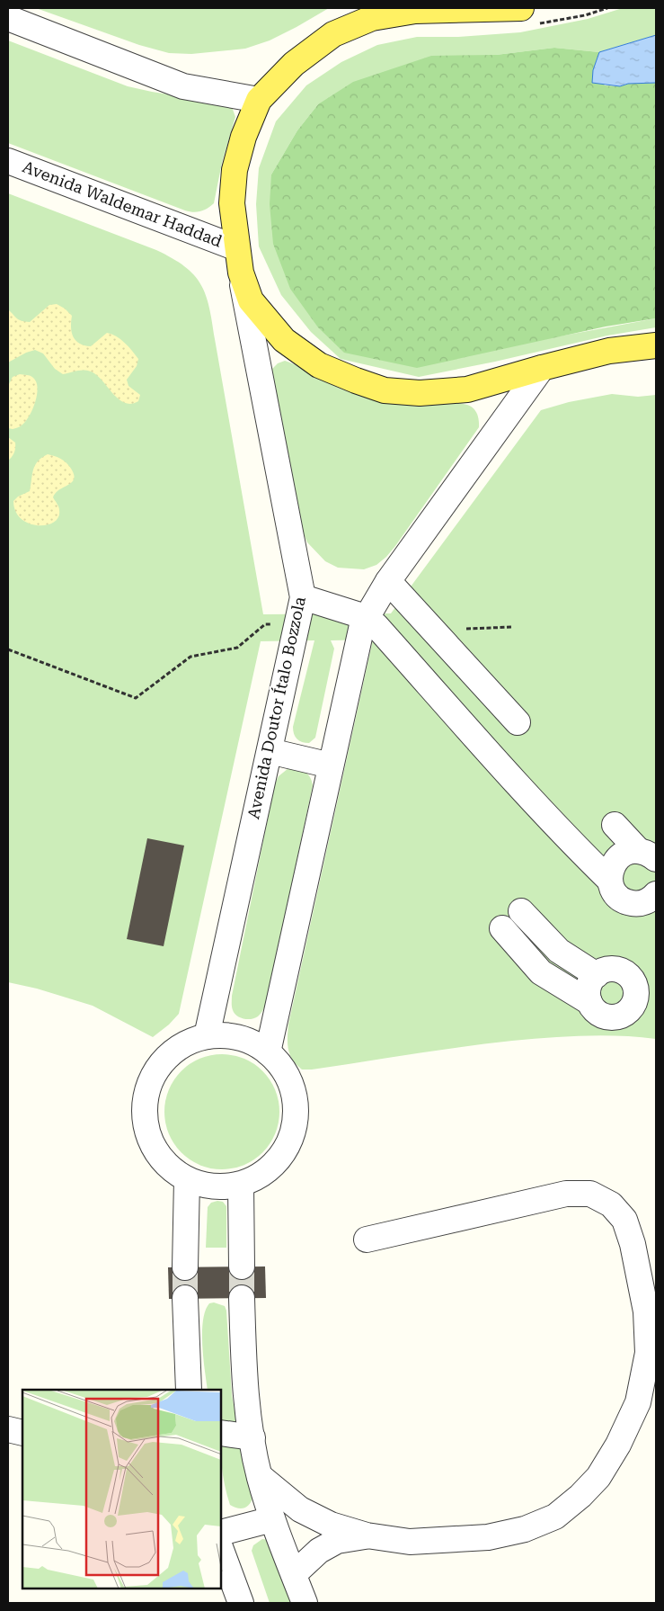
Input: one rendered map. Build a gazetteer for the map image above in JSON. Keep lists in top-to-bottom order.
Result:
{
  "streets": {
    "main road": ["Avenida Waldemar Haddad"],
    "street": ["Avenida Doutor Ítalo Bozzola"]
  },
  "crossings": [
    ["Avenida Waldemar Haddad", "Avenida Doutor Ítalo Bozzola"]
  ]
}
